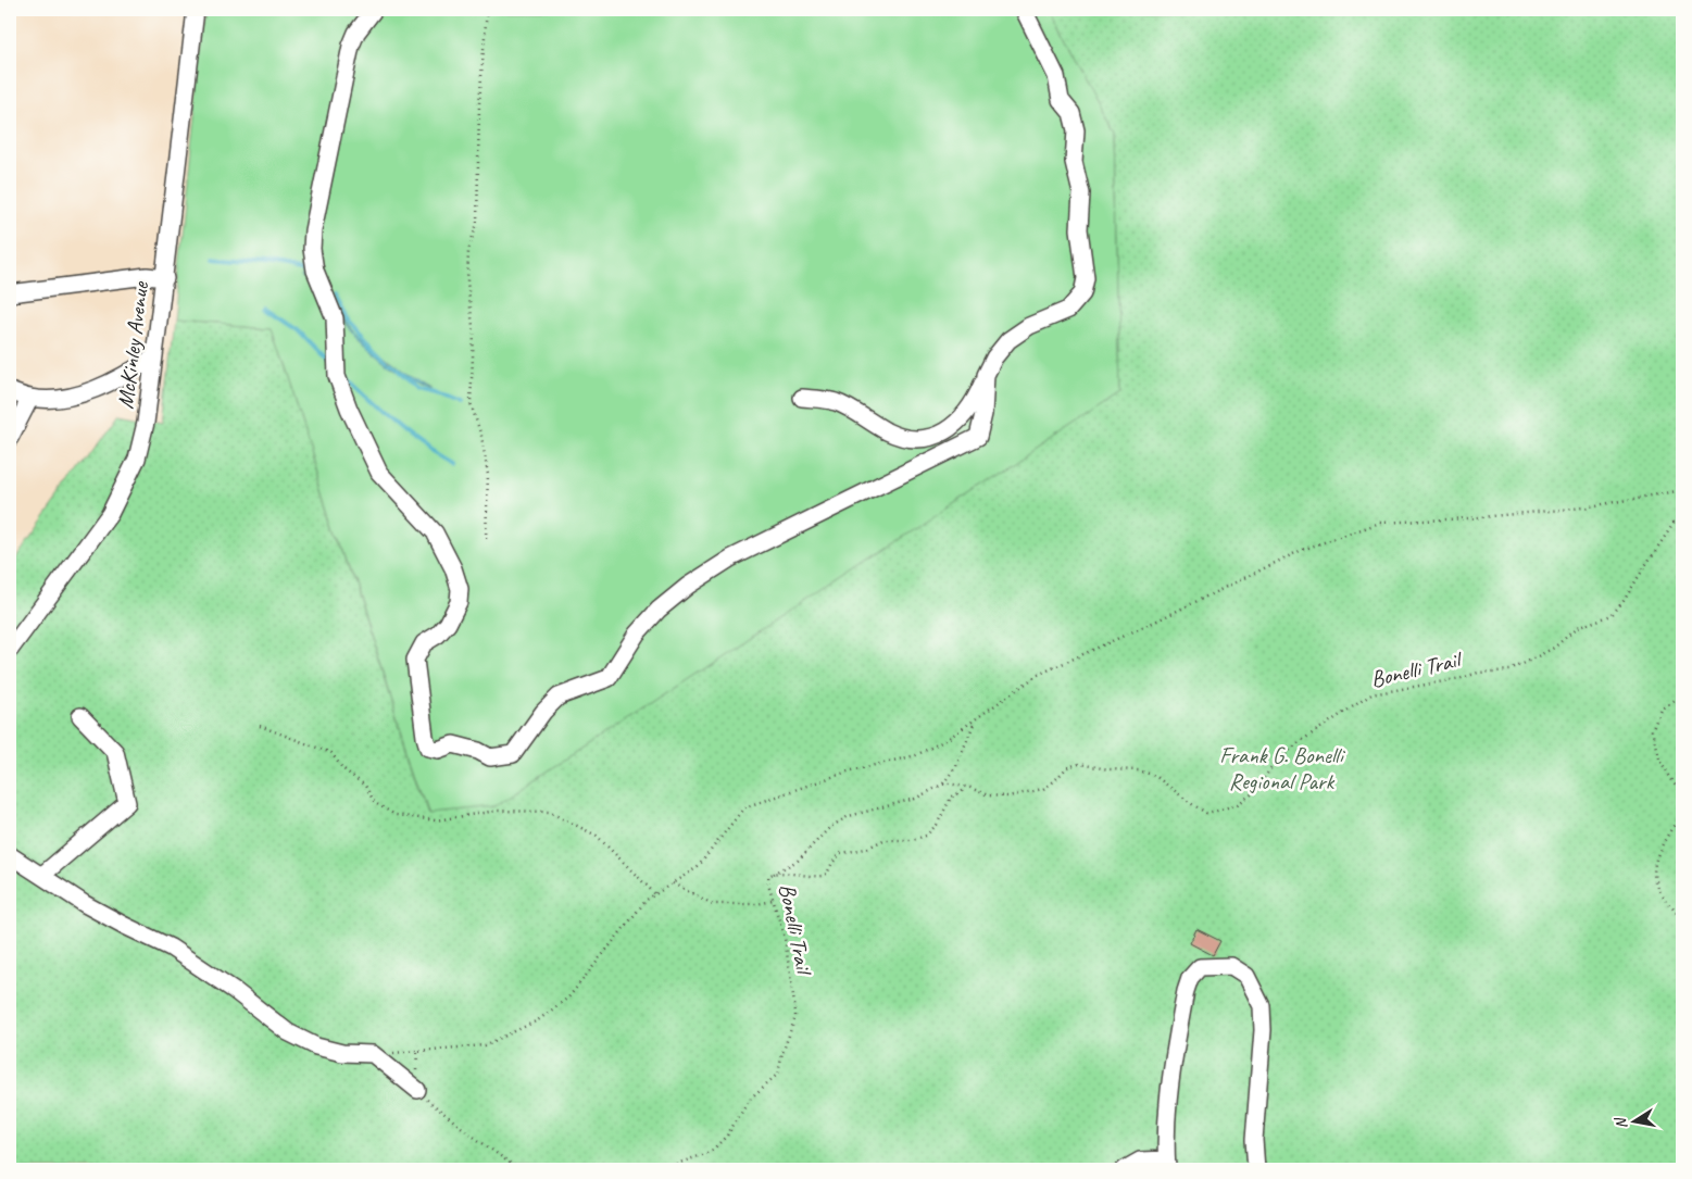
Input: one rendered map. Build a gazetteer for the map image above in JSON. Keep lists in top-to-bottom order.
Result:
{
  "streets": {
    "street": ["McKinley Avenue"],
    "path": ["Bonelli Trail"]
  },
  "parks": ["Frank G. Bonelli Regional Park"],
  "north": "left"
}
